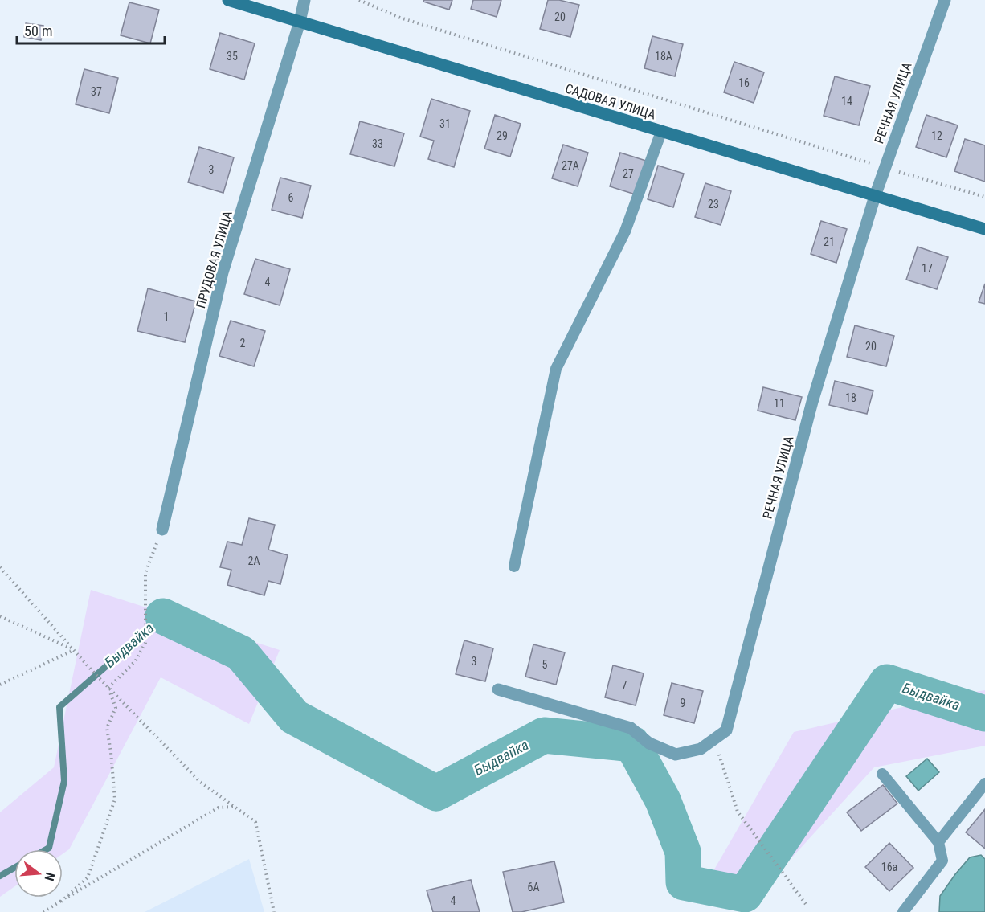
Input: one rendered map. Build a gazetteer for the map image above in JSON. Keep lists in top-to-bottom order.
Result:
{
  "streets": {
    "street": ["САДОВАЯ УЛИЦА", "РЕЧНАЯ УЛИЦА", "ПРУДОВАЯ УЛИЦА"]
  },
  "crossings": [
    ["САДОВАЯ УЛИЦА", "РЕЧНАЯ УЛИЦА"],
    ["САДОВАЯ УЛИЦА", "ПРУДОВАЯ УЛИЦА"]
  ],
  "water": ["Быдвайка"],
  "house_numbers": [
    "20",
    "35",
    "18А",
    "16",
    "37",
    "14",
    "31",
    "29",
    "12",
    "33",
    "27А",
    "3",
    "27",
    "6",
    "23",
    "21",
    "17",
    "4",
    "1",
    "2",
    "20",
    "18",
    "11",
    "2А",
    "3",
    "5",
    "7",
    "9",
    "16а",
    "6А",
    "4"
  ],
  "scale_bar": "50 m",
  "north": "right"
}
